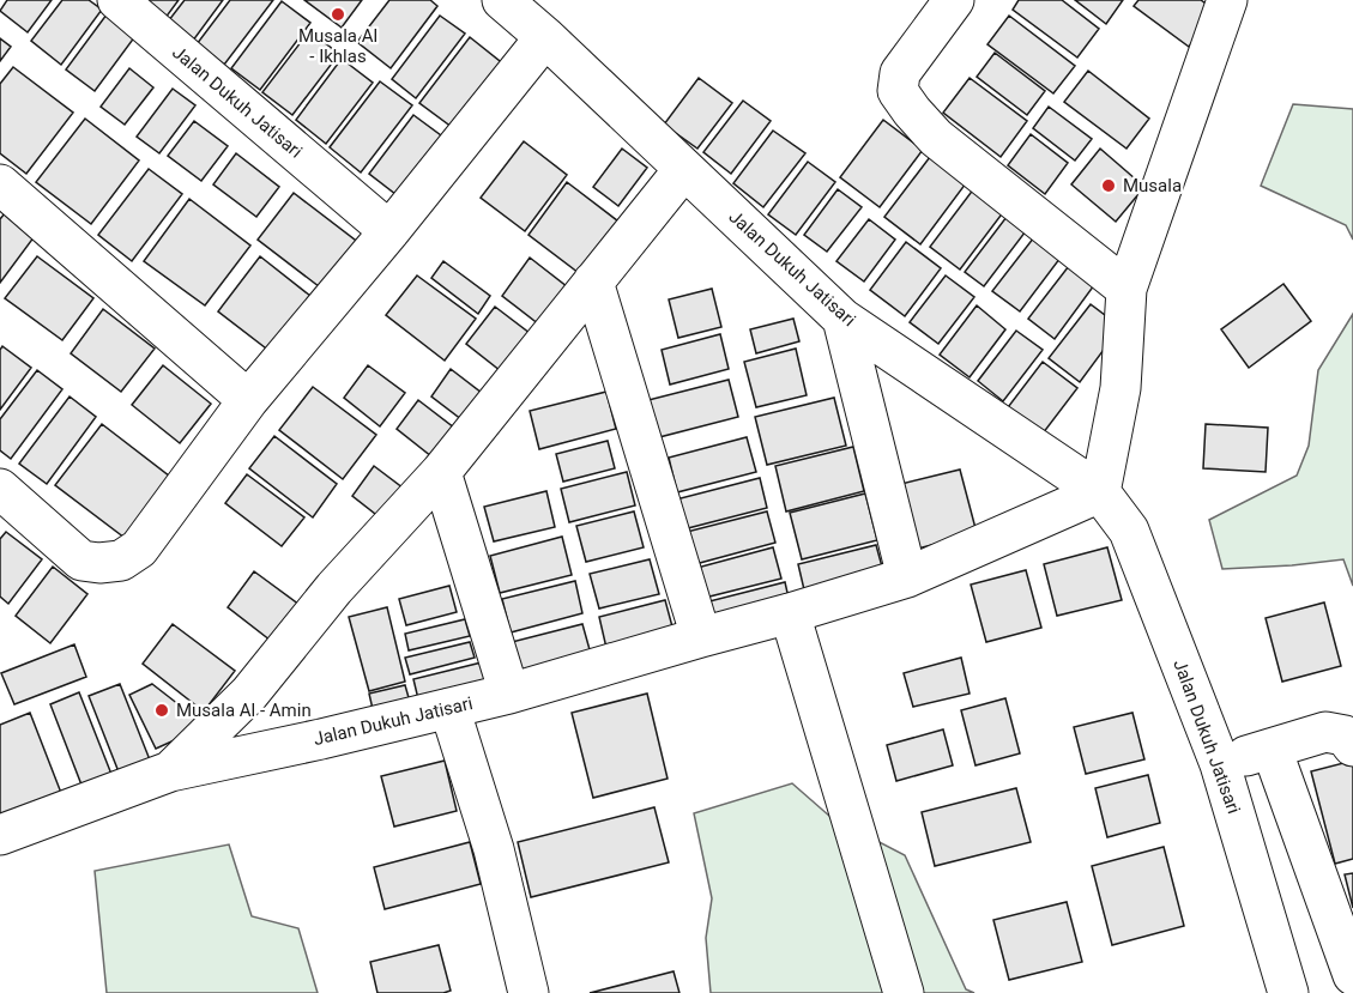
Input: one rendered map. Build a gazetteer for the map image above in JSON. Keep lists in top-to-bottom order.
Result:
{
  "streets": {
    "street": ["Jalan Dukuh Jatisari"]
  },
  "places": ["Musala Al - Ikhlas", "Musala", "Musala Al - Amin"]
}
